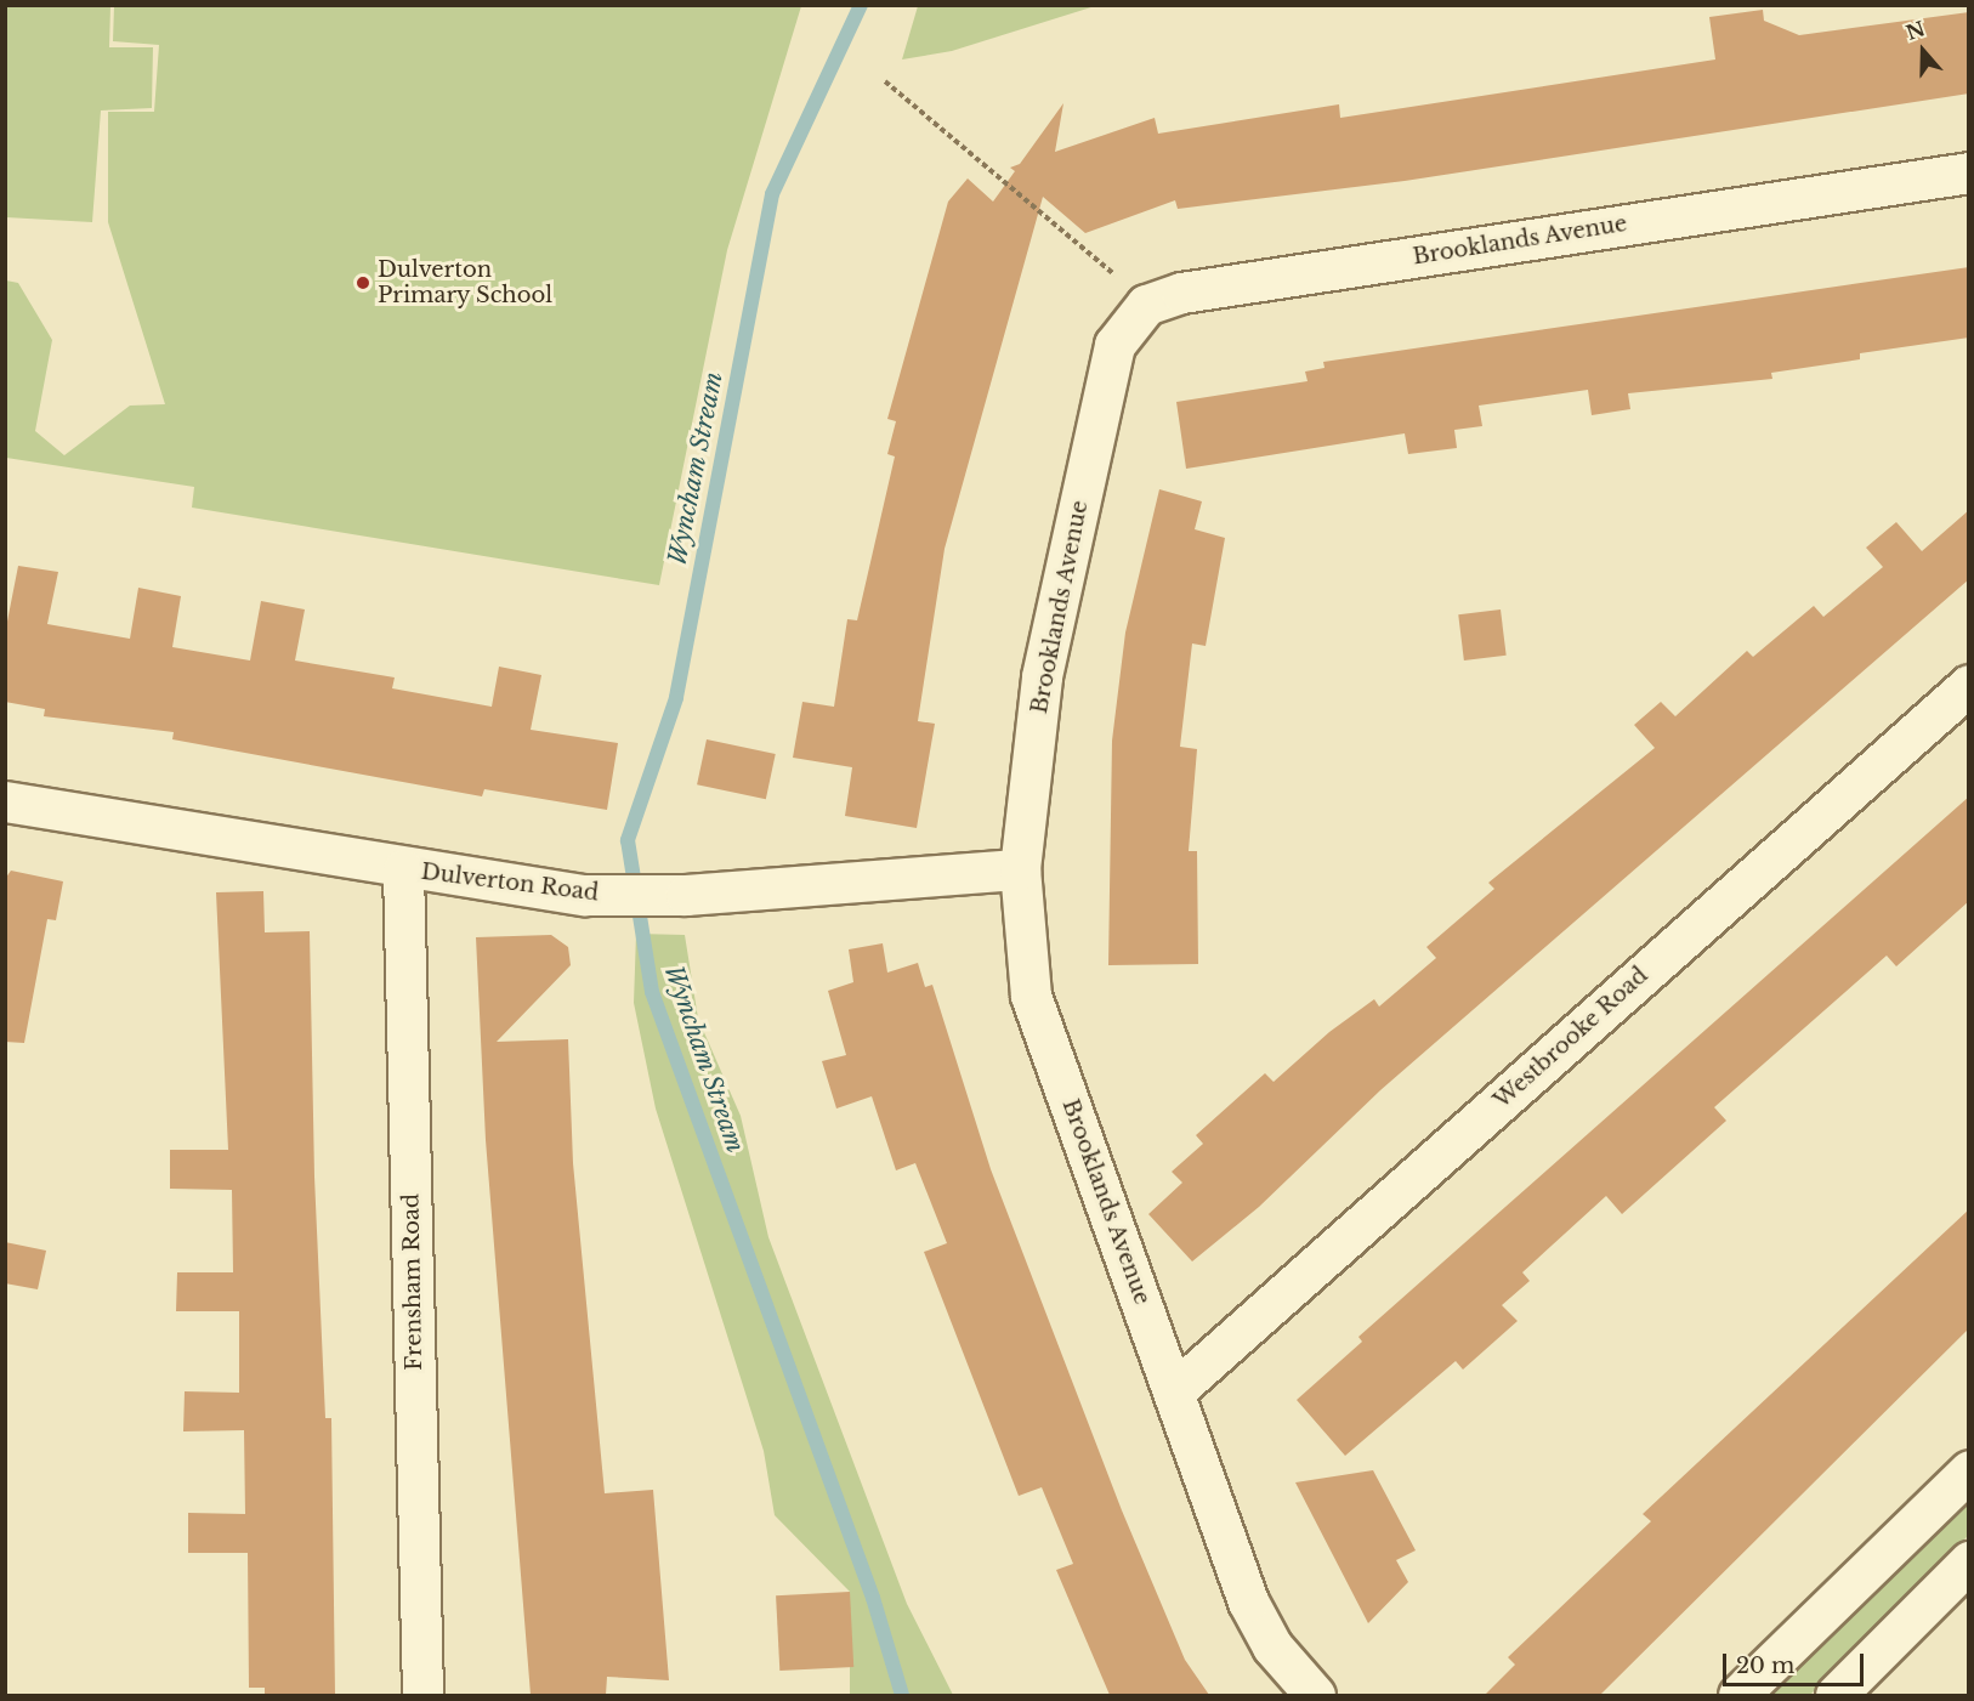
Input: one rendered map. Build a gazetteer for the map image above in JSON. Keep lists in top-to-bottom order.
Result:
{
  "streets": {
    "street": [
      "Brooklands Avenue",
      "Dulverton Road",
      "Westbrooke Road",
      "Frensham Road"
    ]
  },
  "crossings": [
    ["Brooklands Avenue", "Dulverton Road"],
    ["Brooklands Avenue", "Westbrooke Road"],
    ["Dulverton Road", "Frensham Road"]
  ],
  "water": ["Wyncham Stream"],
  "places": ["Dulverton Primary School"],
  "scale_bar": "20 m",
  "north": "top"
}
